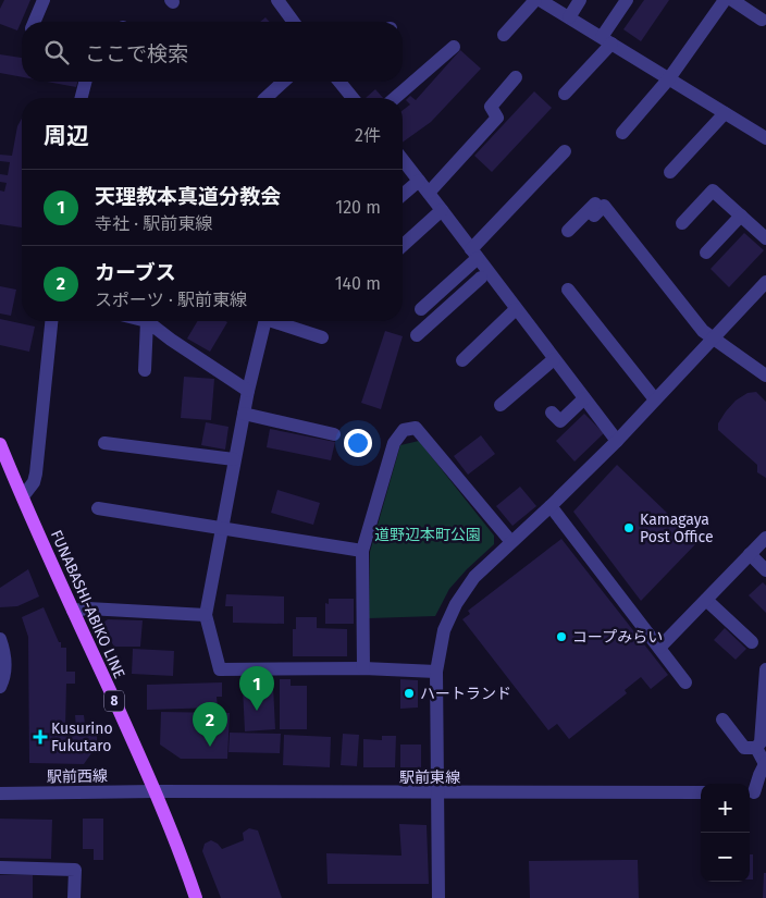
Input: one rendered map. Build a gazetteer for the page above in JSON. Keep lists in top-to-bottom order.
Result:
{
  "streets": {
    "main road": ["FUNABASHI-ABIKO LINE", "8"],
    "street": ["駅前西線", "駅前東線"]
  },
  "crossings": [
    ["FUNABASHI-ABIKO LINE", "駅前西線"],
    ["FUNABASHI-ABIKO LINE", "駅前東線"],
    ["駅前西線", "駅前東線"]
  ],
  "parks": ["道野辺本町公園"],
  "places": {
    "other": ["Kamagaya Post Office", "コープみらい", "ハートランド"],
    "health": ["Kusurino Fukutaro"]
  },
  "page": {
    "search": "ここで検索",
    "heading": ["周辺", "2件"],
    "list": [
      {
        "mark": "1",
        "name": "天理教本真道分教会",
        "note": "寺社 · 駅前東線",
        "value": "120 m"
      },
      {
        "mark": "2",
        "name": "カーブス",
        "note": "スポーツ · 駅前東線",
        "value": "140 m"
      }
    ],
    "pins": ["1", "2"],
    "map_buttons": ["+", "−"]
  }
}
